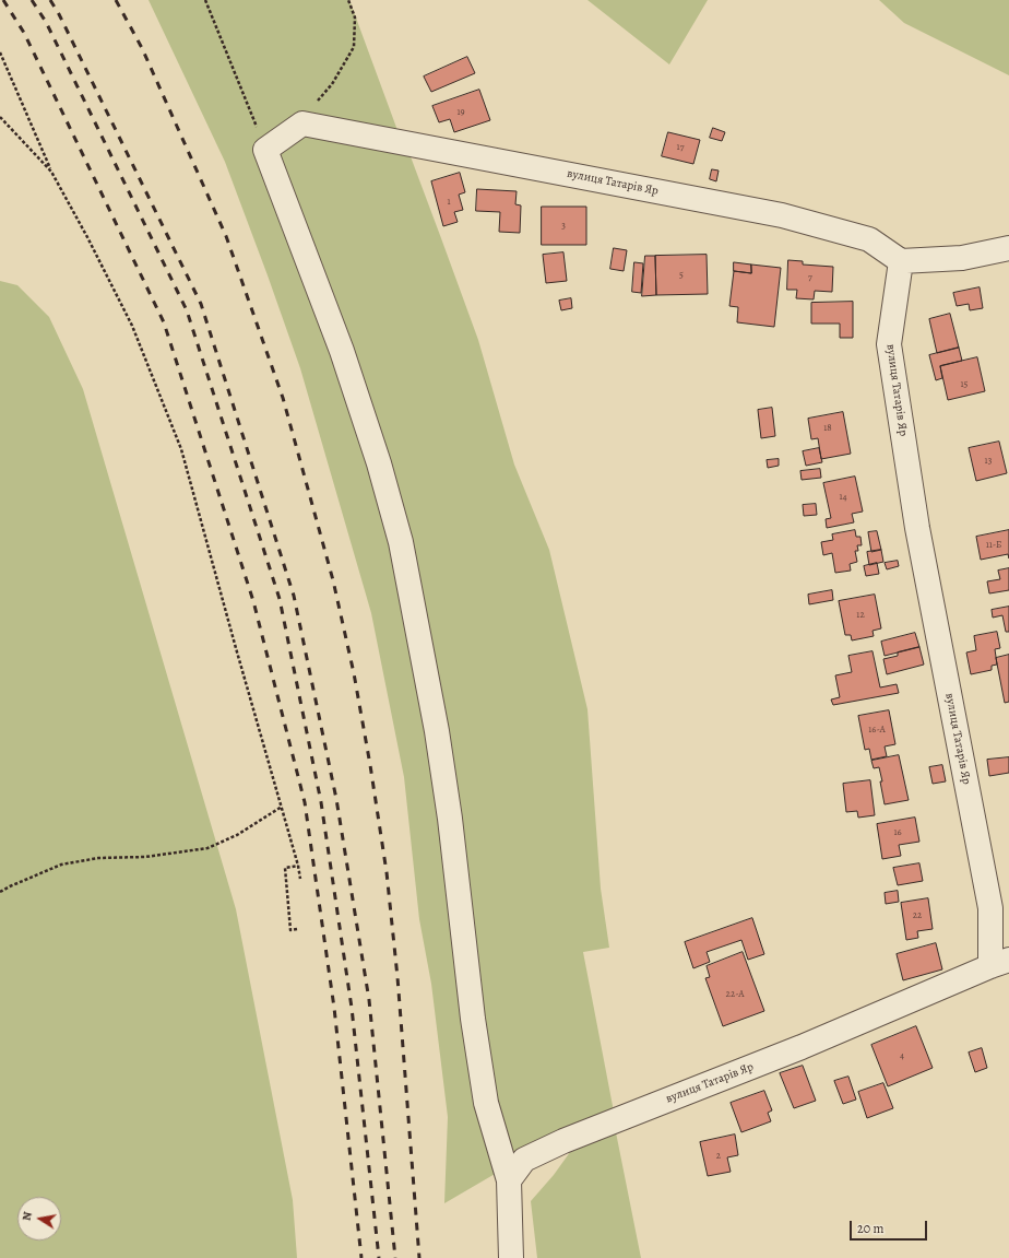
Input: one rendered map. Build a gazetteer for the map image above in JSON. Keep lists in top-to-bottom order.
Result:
{
  "streets": {
    "street": ["вулиця Татарів Яр"]
  },
  "house_numbers": [
    "19",
    "17",
    "1",
    "3",
    "5",
    "7",
    "15",
    "18",
    "13",
    "14",
    "11-Б",
    "12",
    "16-А",
    "16",
    "22",
    "22-А",
    "4",
    "2"
  ],
  "scale_bar": "20 m",
  "north": "left"
}
